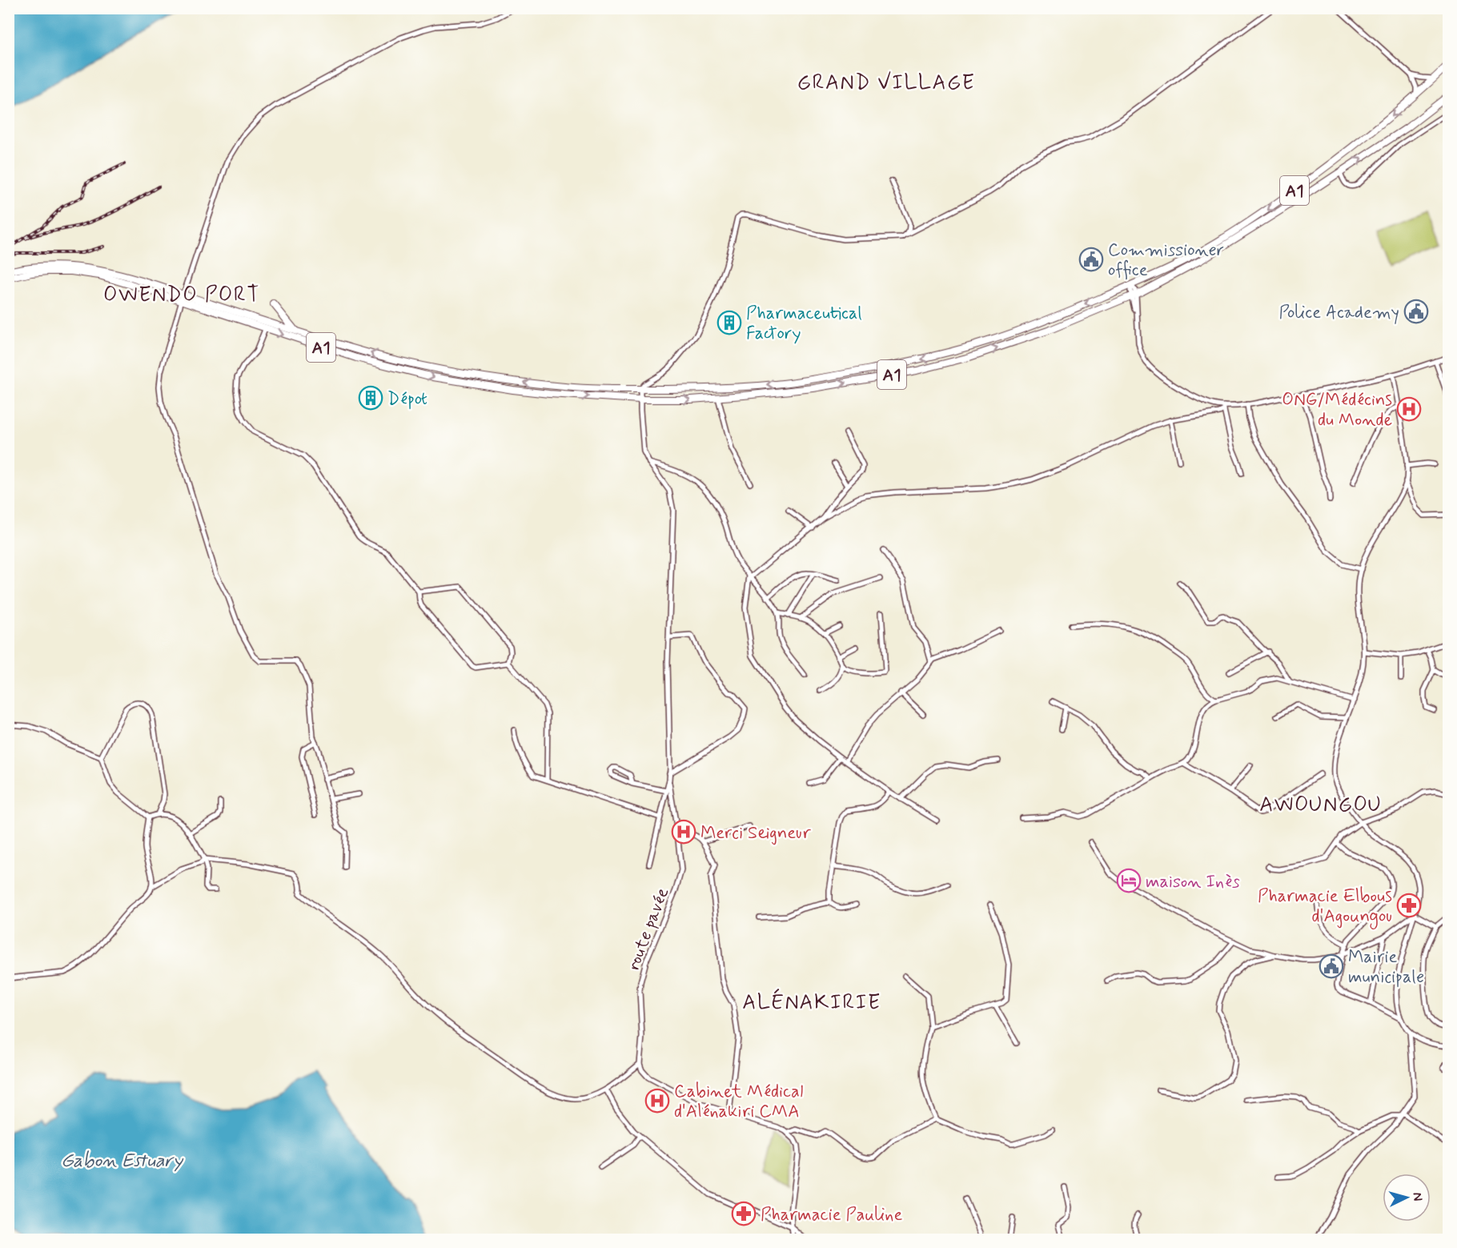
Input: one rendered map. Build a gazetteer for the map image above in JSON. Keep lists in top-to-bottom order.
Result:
{
  "streets": {
    "highway": ["A1"],
    "street": ["route pavée"]
  },
  "districts": [
    "GRAND VILLAGE",
    "OWENDO PORT",
    "AWOUNGOU",
    "ALÉNAKIRIE"
  ],
  "water": ["Gabon Estuary"],
  "places": {
    "public building": ["Commissioner office", "Police Academy", "Mairie municipale"],
    "building": ["Pharmaceutical Factory", "Dépot"],
    "hospital": ["ONG/Médécins du Monde", "Merci Seigneur", "Cabinet Médical d'Alénakiri CMA"],
    "hotel": ["maison Inès"],
    "pharmacy": ["Pharmacie Elbous d'Agoungou", "Pharmacie Pauline"]
  },
  "north": "right"
}
